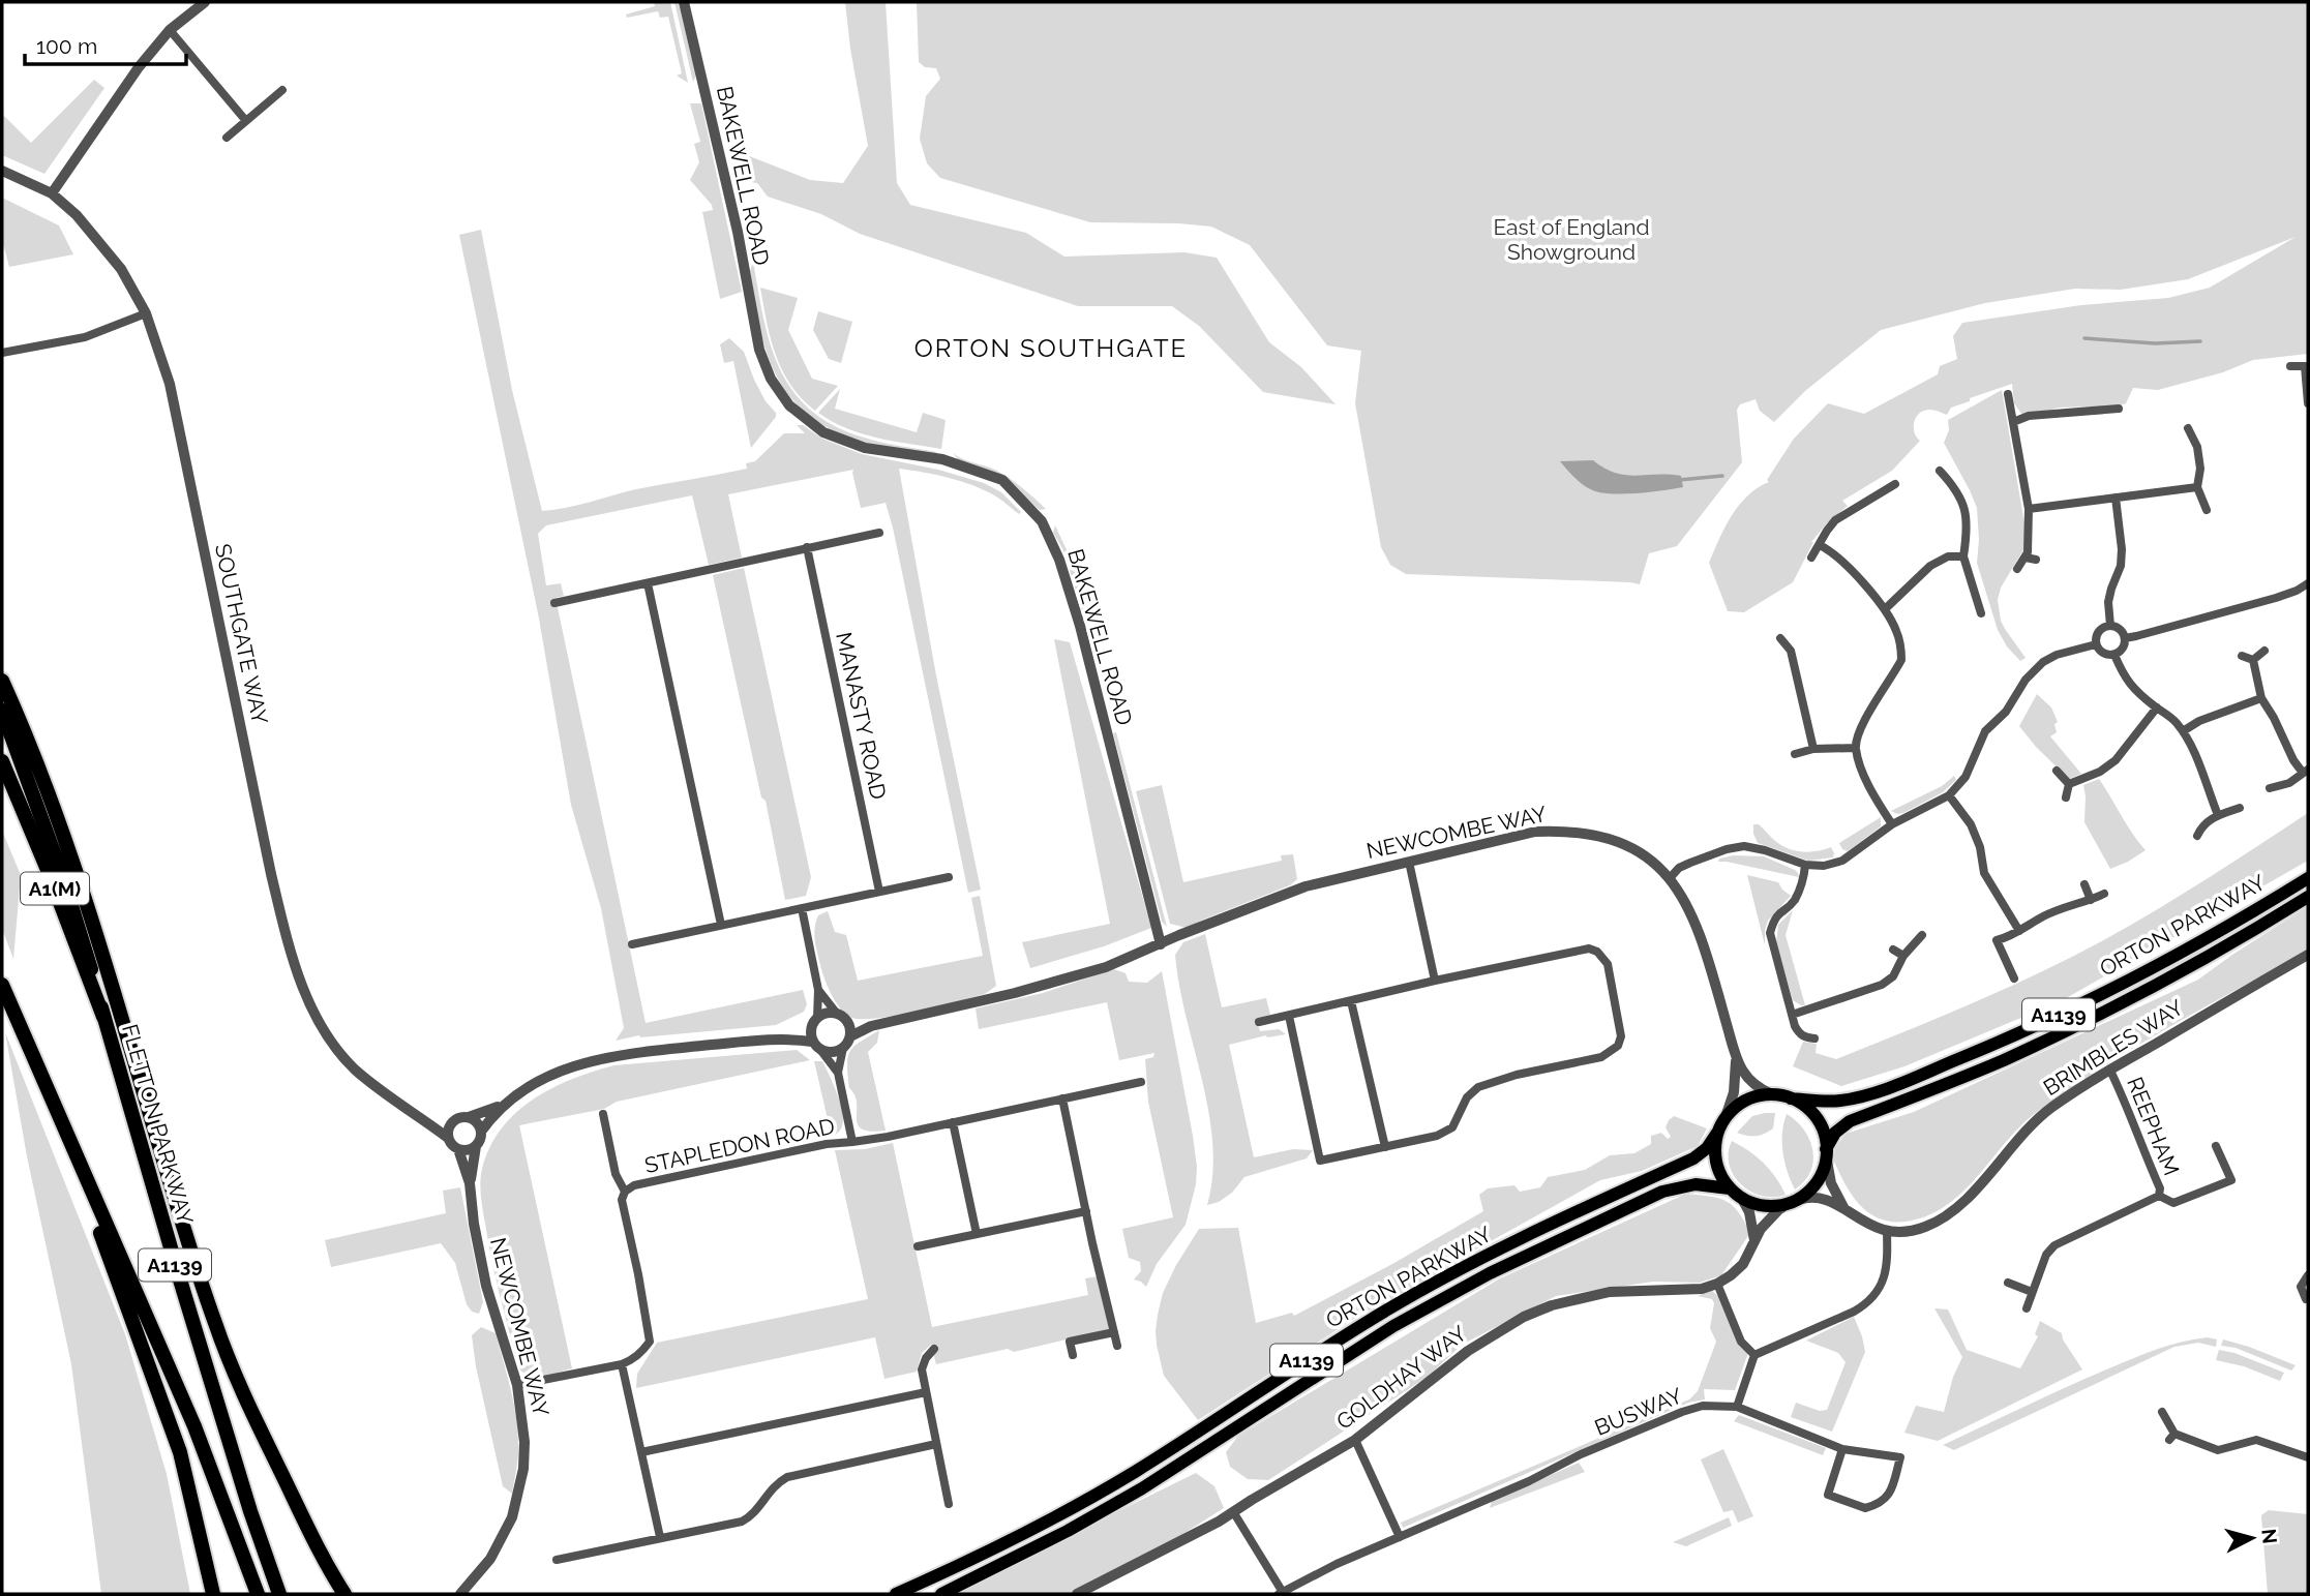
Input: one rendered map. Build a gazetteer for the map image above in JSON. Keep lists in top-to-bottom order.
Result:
{
  "streets": {
    "highway": ["A1(M)", "A1139", "FLETTON PARKWAY"],
    "main road": ["ORTON PARKWAY"],
    "street": [
      "BAKEWELL ROAD",
      "SOUTHGATE WAY",
      "MANASTY ROAD",
      "NEWCOMBE WAY",
      "BRIMBLES WAY",
      "REEPHAM",
      "STAPLEDON ROAD",
      "GOLDHAY WAY",
      "BUSWAY"
    ]
  },
  "crossings": [
    ["BAKEWELL ROAD", "NEWCOMBE WAY"],
    ["SOUTHGATE WAY", "NEWCOMBE WAY"],
    ["NEWCOMBE WAY", "ORTON PARKWAY"],
    ["NEWCOMBE WAY", "STAPLEDON ROAD"],
    ["A1(M)", "FLETTON PARKWAY"],
    ["BRIMBLES WAY", "REEPHAM"]
  ],
  "districts": ["ORTON SOUTHGATE"],
  "parks": ["East of England Showground"],
  "scale_bar": "100 m",
  "north": "right"
}
